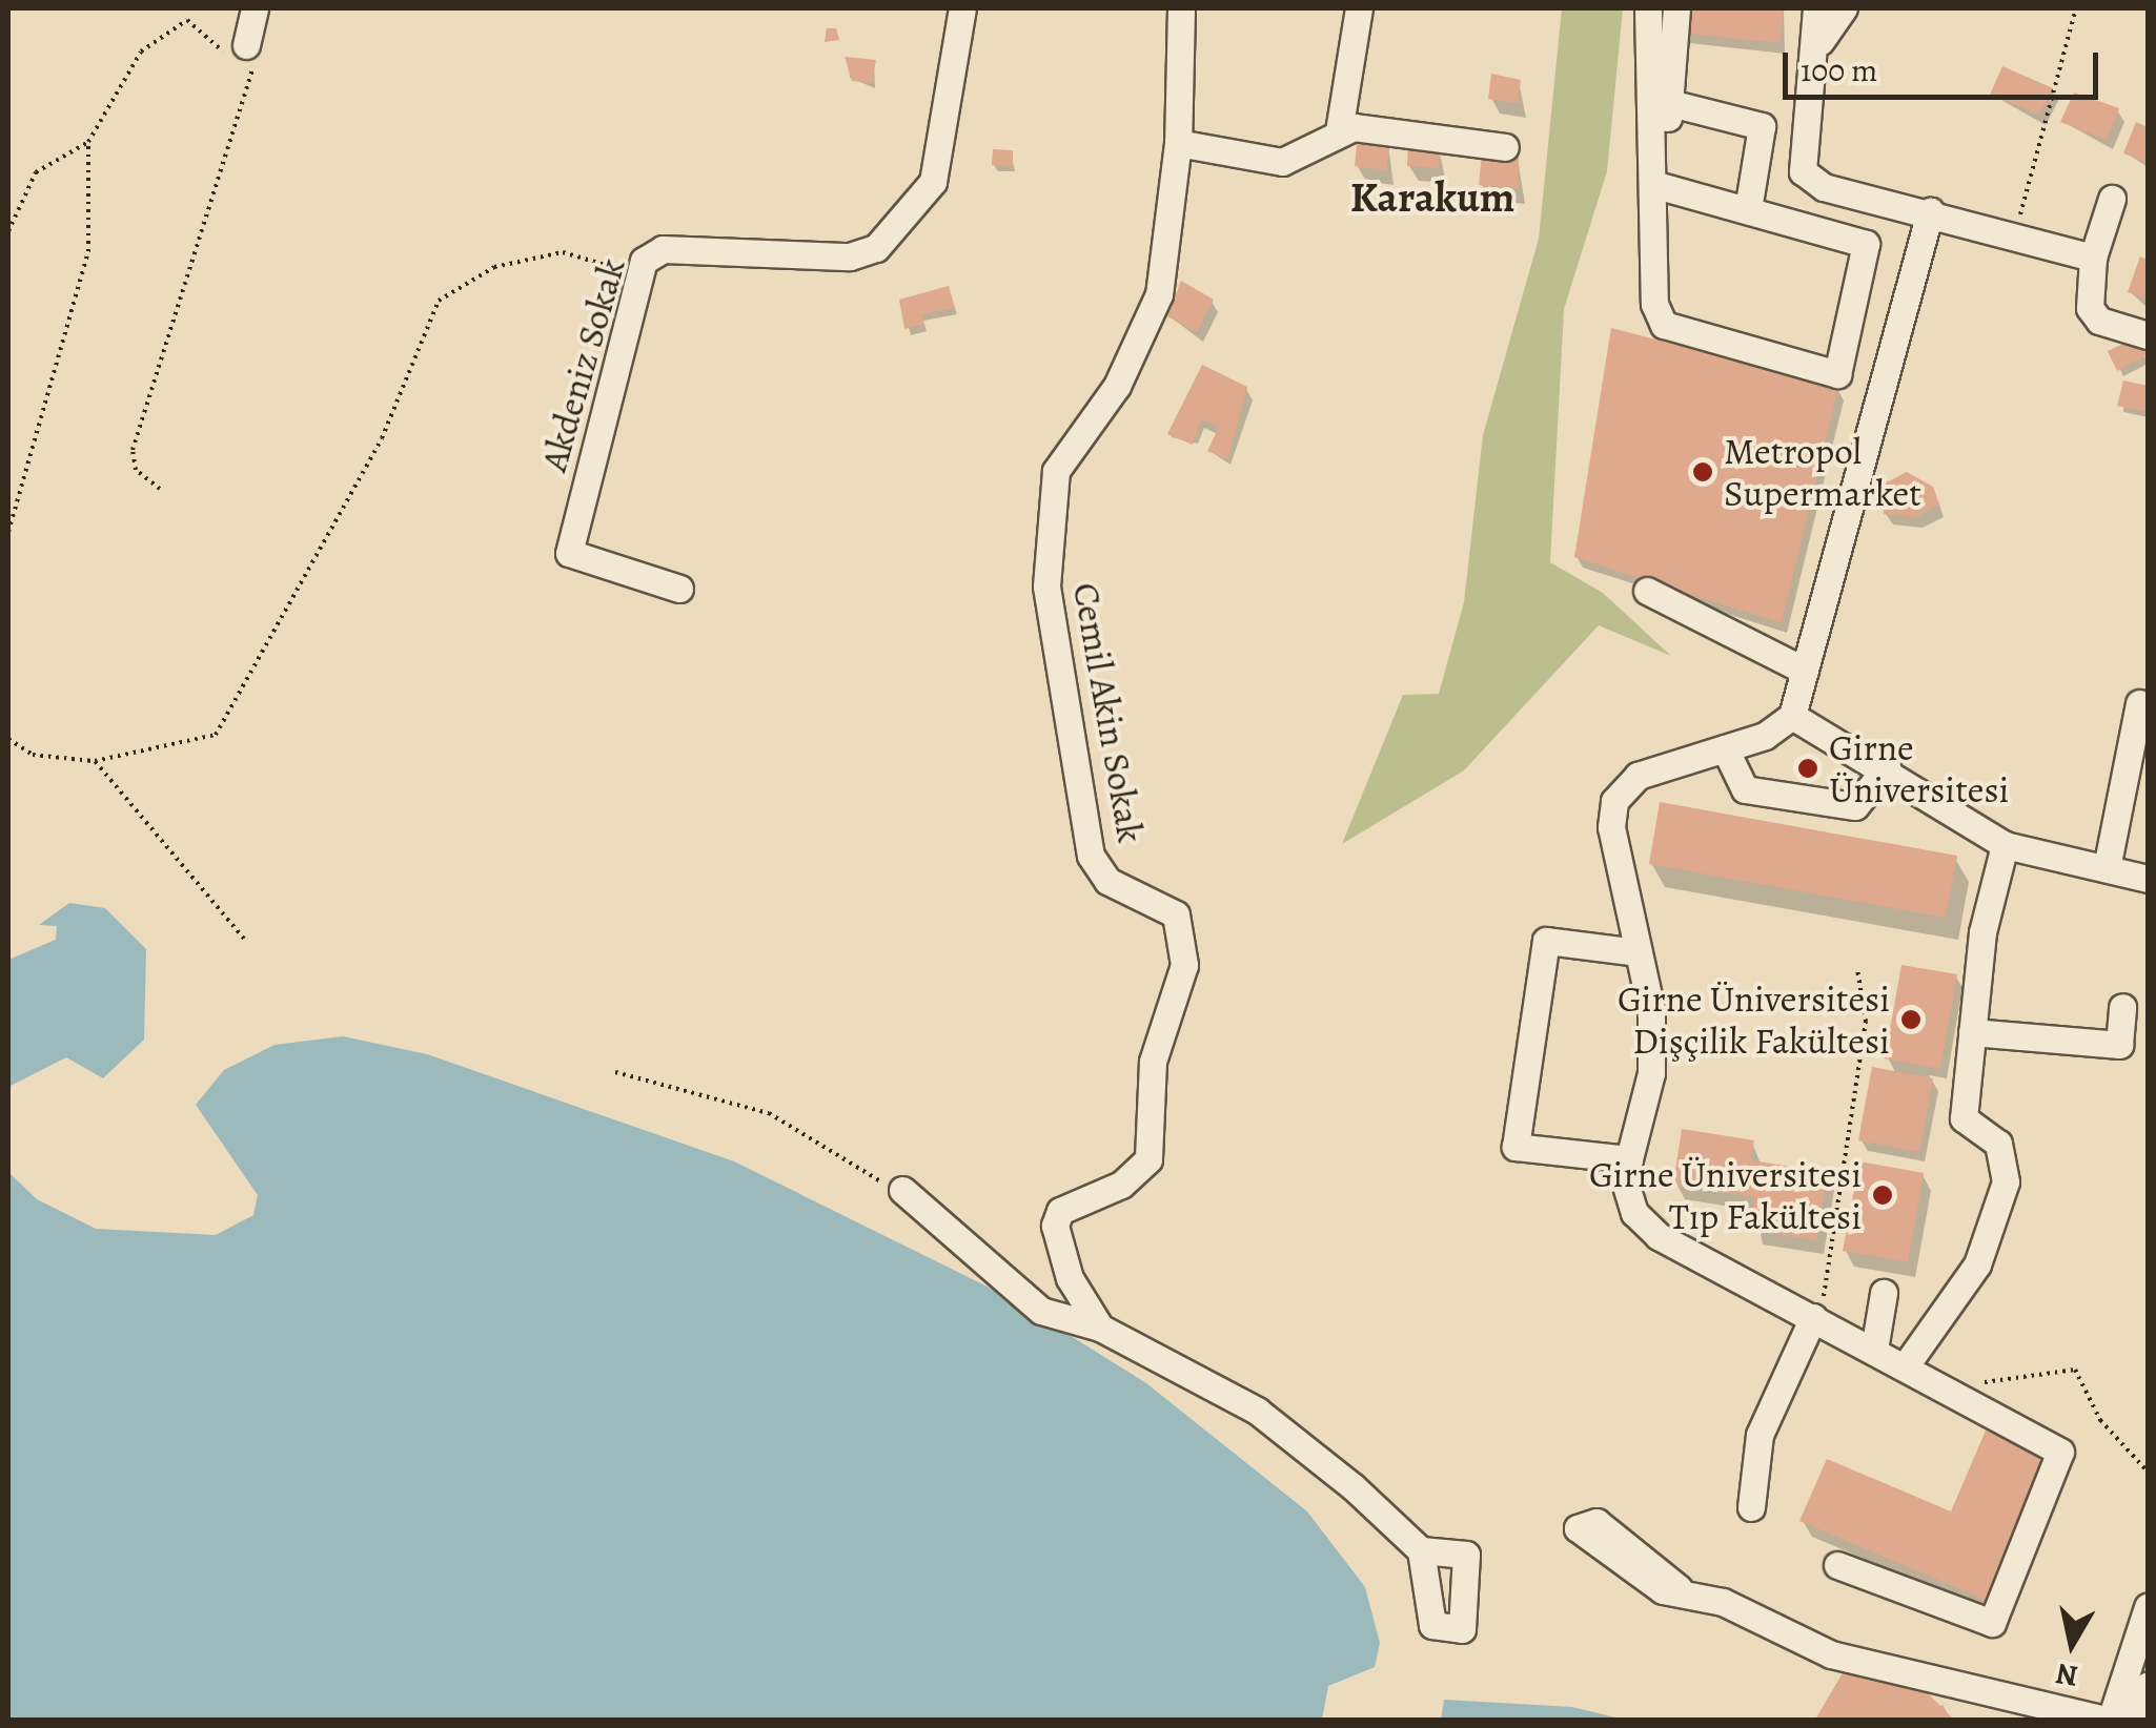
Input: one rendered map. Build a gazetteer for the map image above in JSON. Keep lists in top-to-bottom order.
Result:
{
  "streets": {
    "street": ["Akdeniz Sokak", "Cemil Akin Sokak"]
  },
  "districts": ["Karakum"],
  "places": [
    "Metropol Supermarket",
    "Girne Üniversitesi",
    "Girne Üniversitesi Dişçilik Fakültesi",
    "Girne Üniversitesi Tıp Fakültesi"
  ],
  "scale_bar": "100 m",
  "north": "bottom"
}
